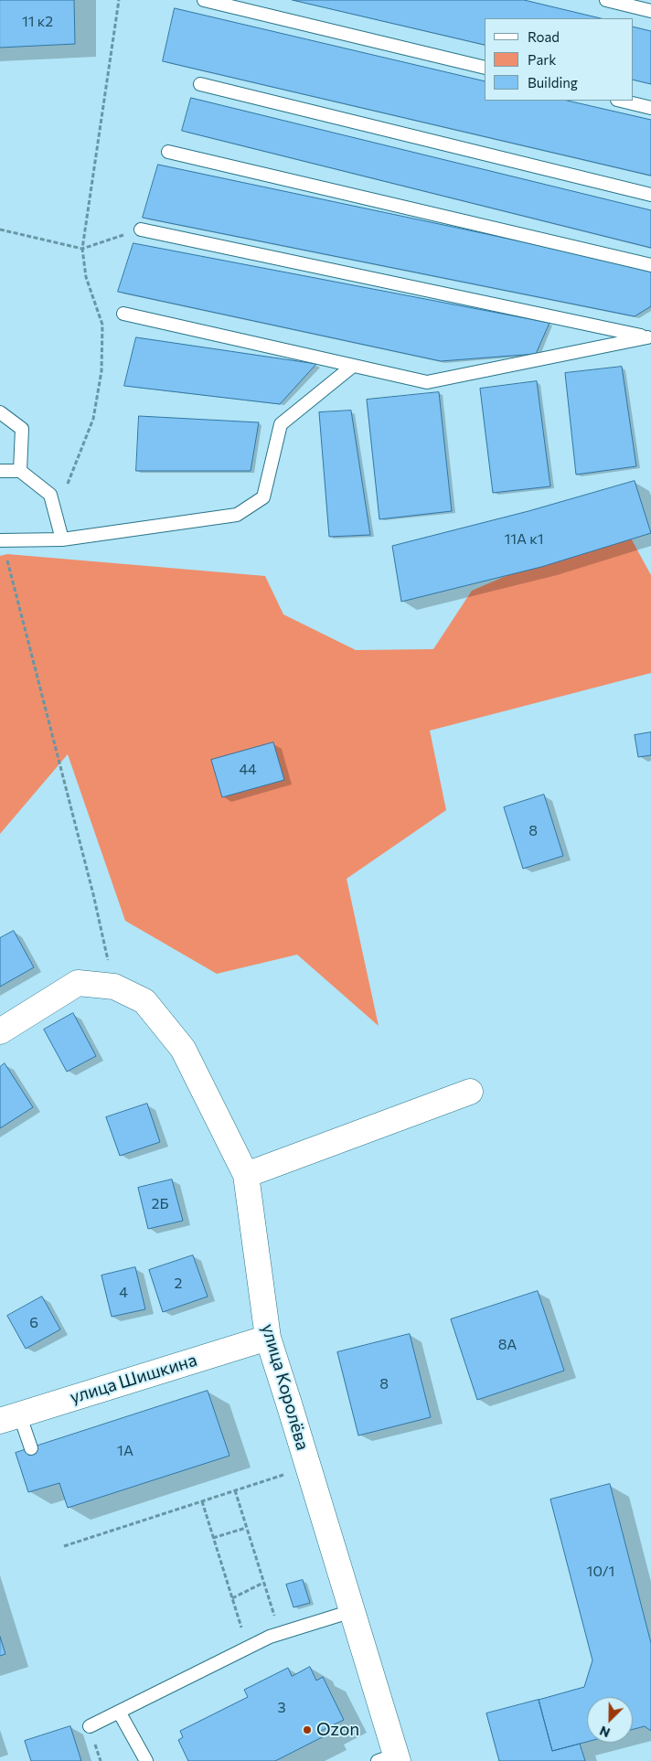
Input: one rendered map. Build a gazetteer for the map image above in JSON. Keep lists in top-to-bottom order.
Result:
{
  "streets": {
    "street": ["улица Шишкина", "улица Королёва"]
  },
  "crossings": [
    ["улица Шишкина", "улица Королёва"]
  ],
  "places": ["Ozon"],
  "house_numbers": [
    "11 к2",
    "11А к1",
    "44",
    "8",
    "2Б",
    "2",
    "4",
    "6",
    "8А",
    "8",
    "1А",
    "10/1",
    "3"
  ],
  "legend": ["Road", "Park", "Building"],
  "north": "bottom left"
}
